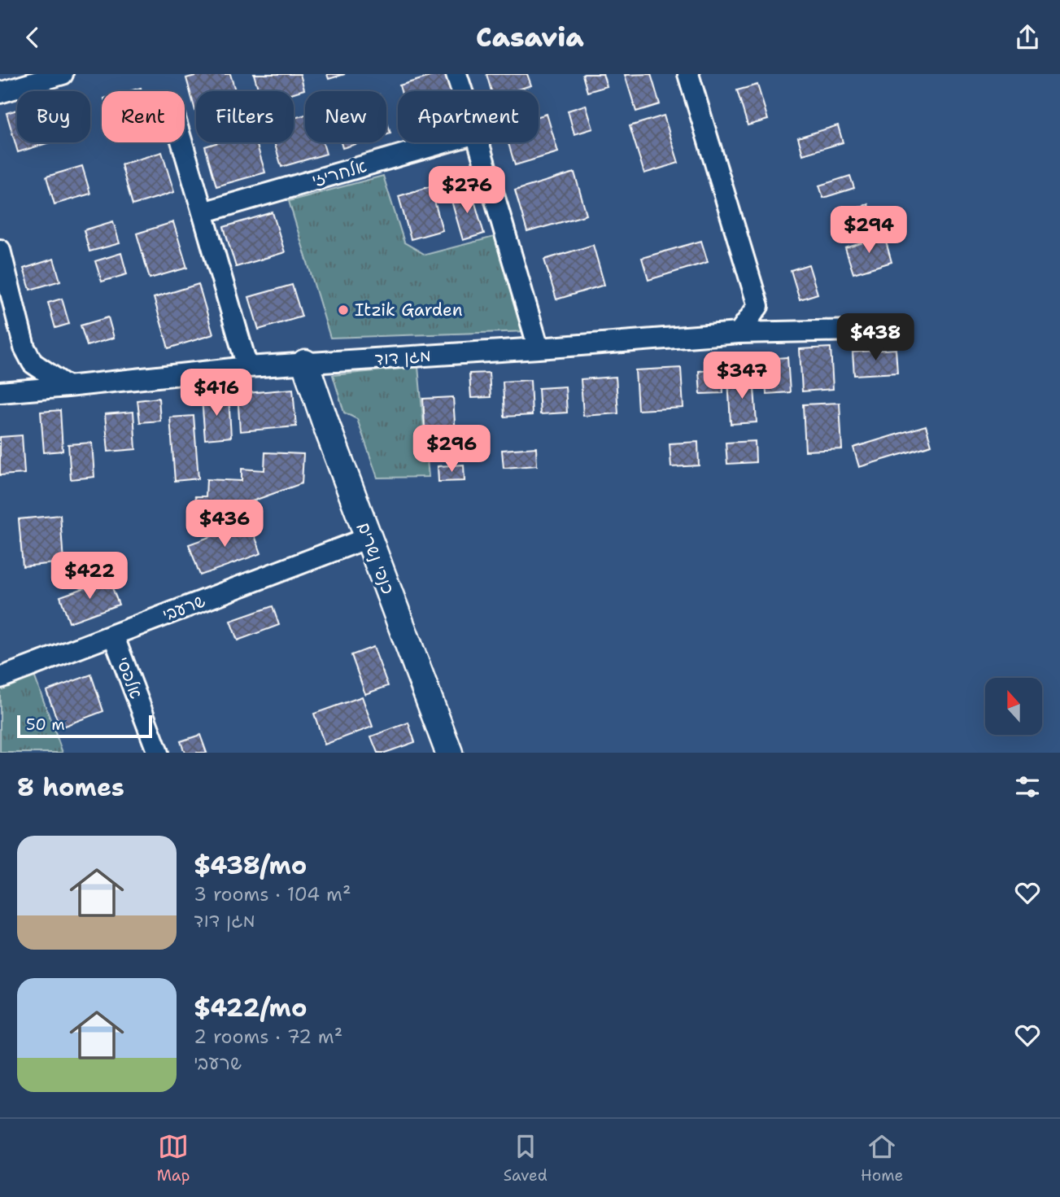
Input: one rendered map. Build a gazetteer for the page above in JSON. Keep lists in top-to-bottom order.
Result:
{
  "streets": {
    "street": [
      "אלחריזי",
      "מגן דוד",
      "כנפי נשרים",
      "שרעבי",
      "אלפסי"
    ]
  },
  "crossings": [
    ["מגן דוד", "כנפי נשרים"],
    ["כנפי נשרים", "שרעבי"],
    ["שרעבי", "אלפסי"]
  ],
  "places": ["Itzik Garden"],
  "scale_bar": "50 m",
  "north": "top",
  "page": {
    "header": "Casavia",
    "chip": [
      "Buy",
      "Rent",
      "Filters",
      "New",
      "Apartment"
    ],
    "price": [
      "$276",
      "$294",
      "$438",
      "$347",
      "$416",
      "$296",
      "$436",
      "$422"
    ],
    "scale": "50 m",
    "heading": "8 homes",
    "list": [
      {
        "name": "$438/mo",
        "note": "3 rooms · 104 m² · מגן דוד"
      },
      {
        "name": "$422/mo",
        "note": "2 rooms · 72 m² · שרעבי"
      }
    ],
    "tabs": ["Map", "Saved", "Home"]
  }
}
